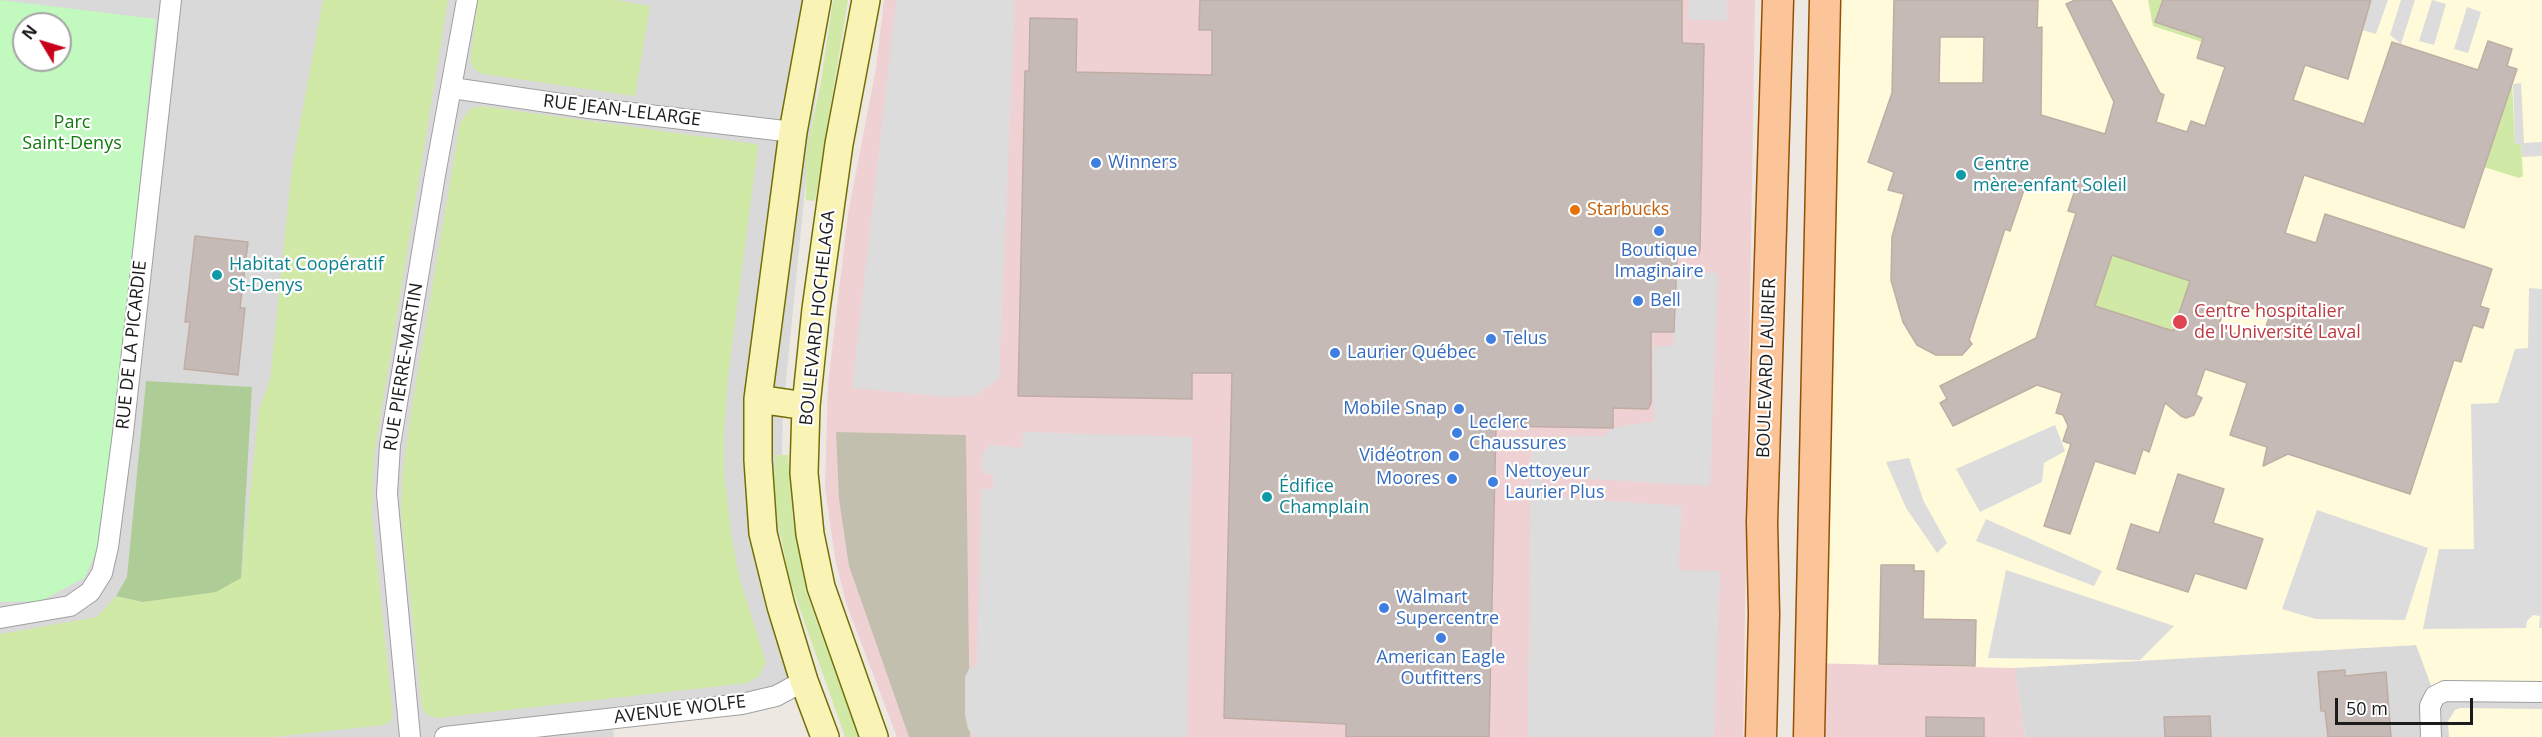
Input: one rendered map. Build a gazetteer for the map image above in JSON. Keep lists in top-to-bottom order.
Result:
{
  "streets": {
    "main road": ["BOULEVARD HOCHELAGA", "BOULEVARD LAURIER"],
    "street": [
      "RUE JEAN-LELARGE",
      "RUE DE LA PICARDIE",
      "RUE PIERRE-MARTIN",
      "AVENUE WOLFE"
    ]
  },
  "crossings": [
    ["RUE JEAN-LELARGE", "RUE PIERRE-MARTIN"]
  ],
  "parks": ["Parc Saint-Denys"],
  "places": [
    "Winners",
    "Centre mère-enfant Soleil",
    "Starbucks",
    "Boutique Imaginaire",
    "Habitat Coopératif St-Denys",
    "Bell",
    "Centre hospitalier de l'Université Laval",
    "Telus",
    "Laurier Québec",
    "Mobile Snap",
    "Leclerc Chaussures",
    "Vidéotron",
    "Moores",
    "Nettoyeur Laurier Plus",
    "Édifice Champlain",
    "Walmart Supercentre",
    "American Eagle Outfitters"
  ],
  "scale_bar": "50 m",
  "north": "top left"
}
